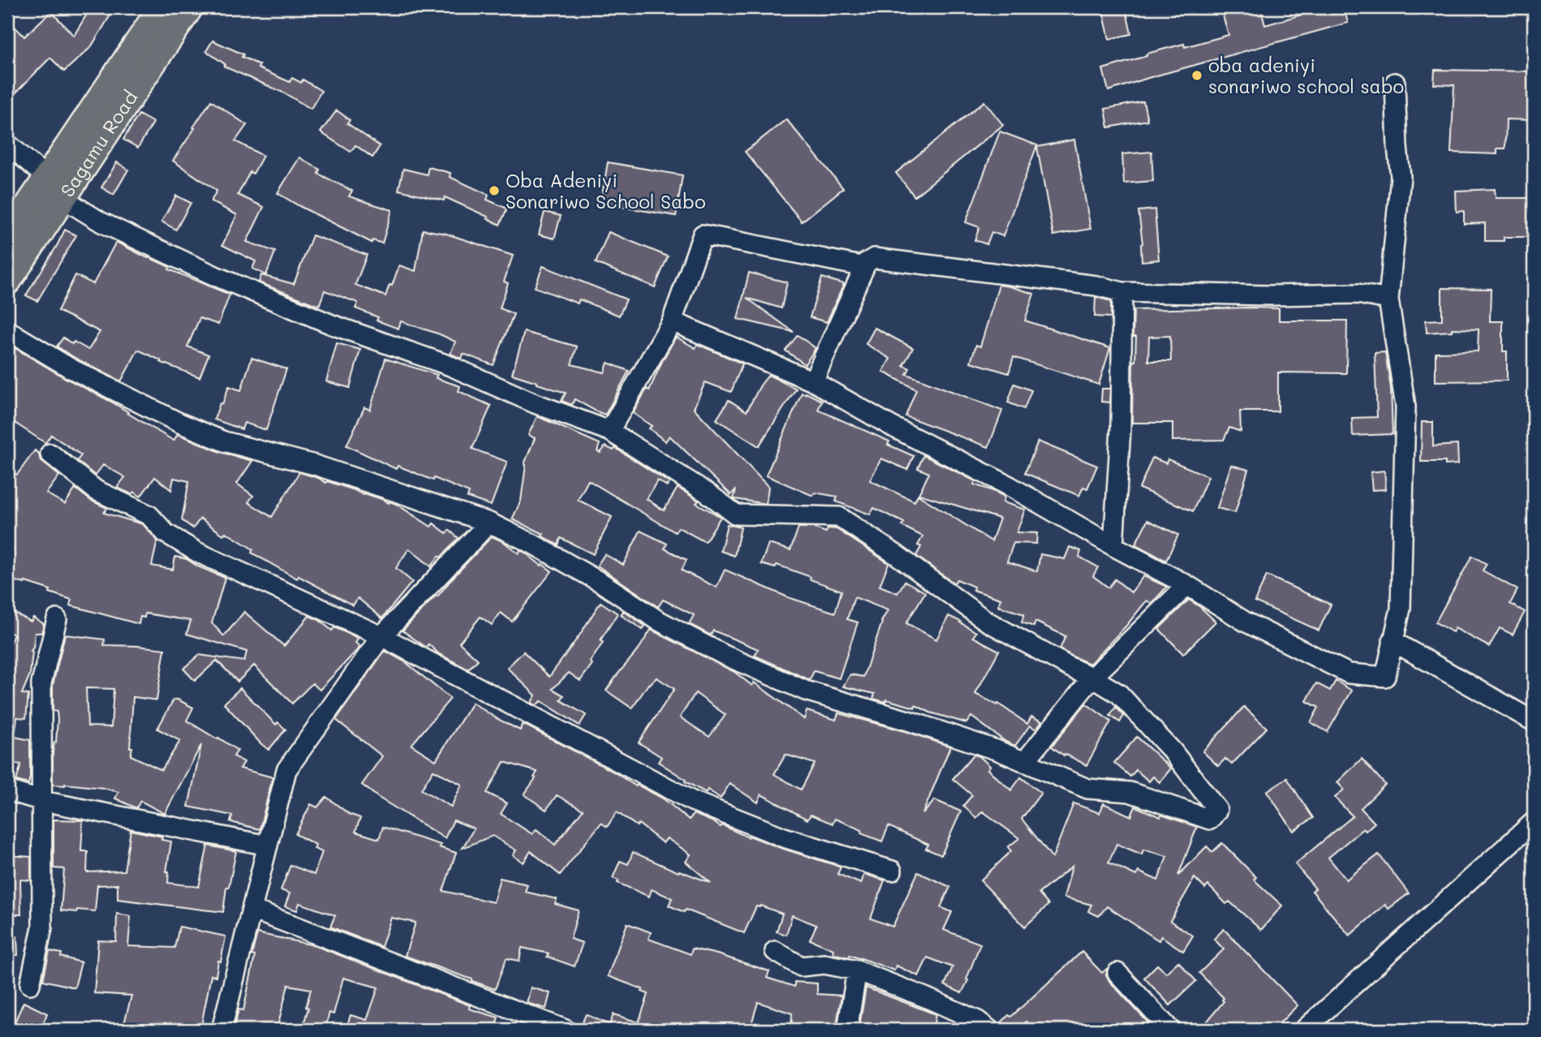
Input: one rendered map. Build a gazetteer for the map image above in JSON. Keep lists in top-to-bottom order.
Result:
{
  "streets": {
    "highway": ["Sagamu Road"]
  },
  "places": ["oba adeniyi sonariwo school sabo", "Oba Adeniyi Sonariwo School Sabo"]
}
